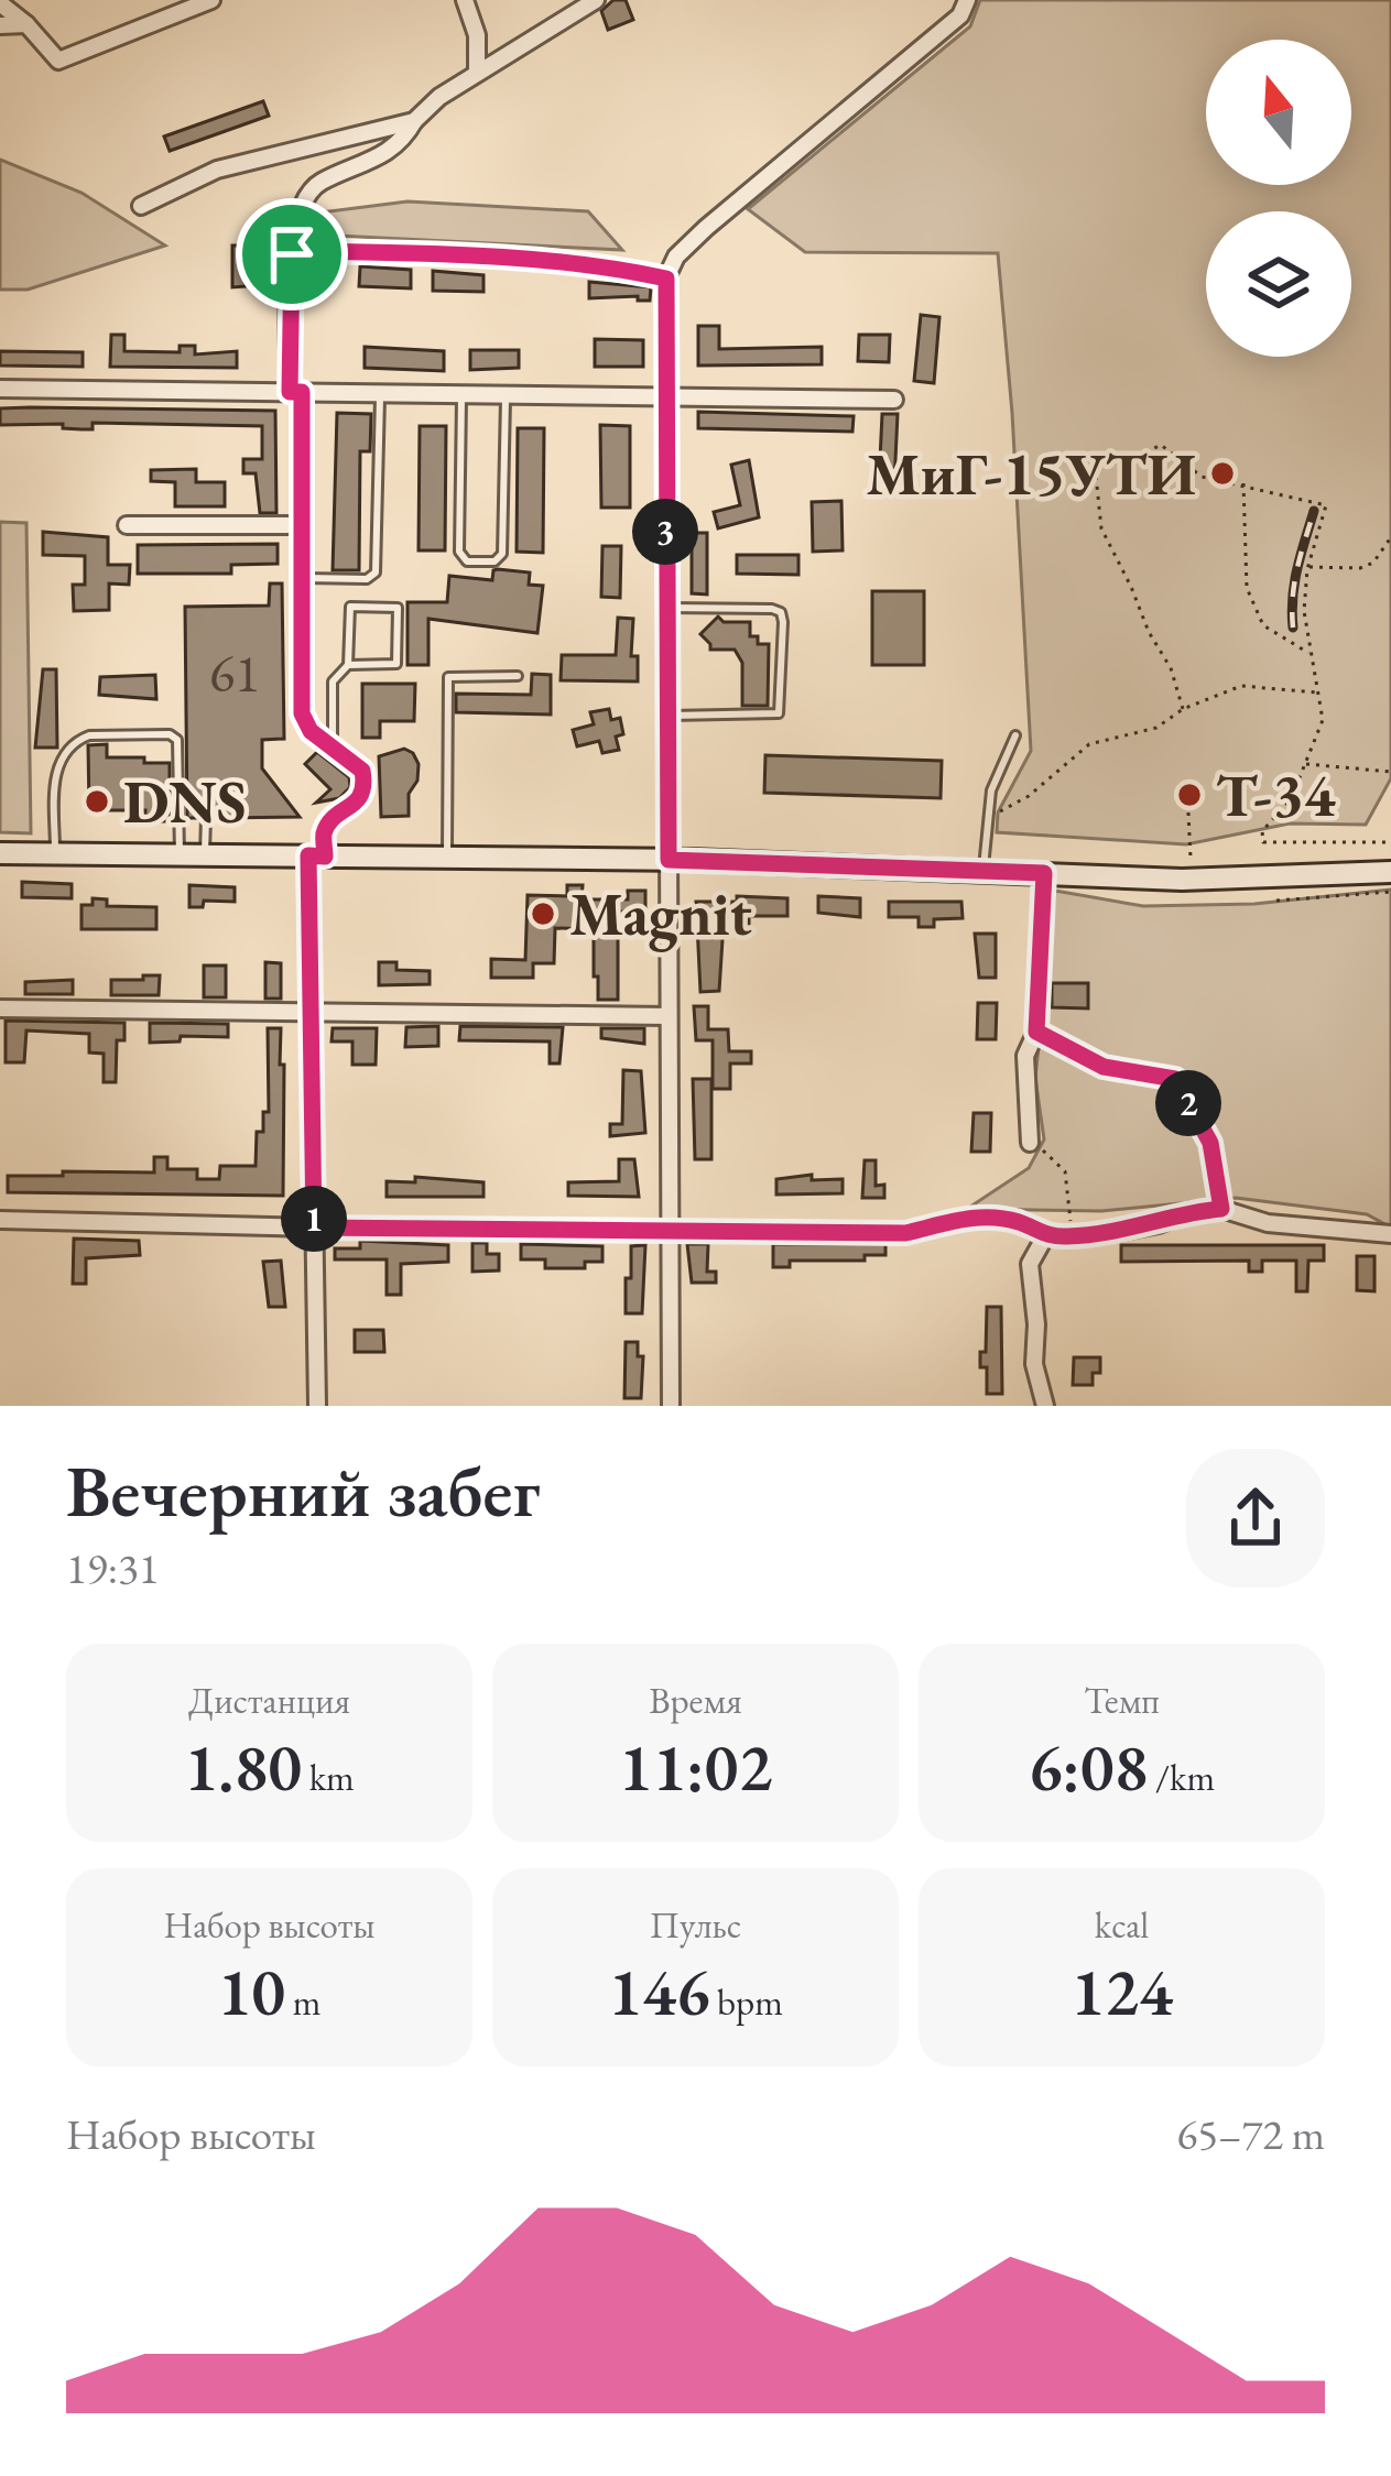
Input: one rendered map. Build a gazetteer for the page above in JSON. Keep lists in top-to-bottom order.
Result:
{
  "places": [
    "МиГ-15УТИ",
    "Т-34",
    "DNS",
    "Magnit"
  ],
  "house_numbers": ["61"],
  "north": "top",
  "page": {
    "pins": ["3", "2", "1"],
    "heading": ["Вечерний забег", "19:31"],
    "stats": [
      ["Дистанция", "1.80 km"],
      ["Время", "11:02"],
      ["Темп", "6:08 /km"],
      ["Набор высоты", "10 m"],
      ["Пульс", "146 bpm"],
      ["kcal", "124"]
    ],
    "chart": ["Набор высоты", "65–72 m"]
  }
}
